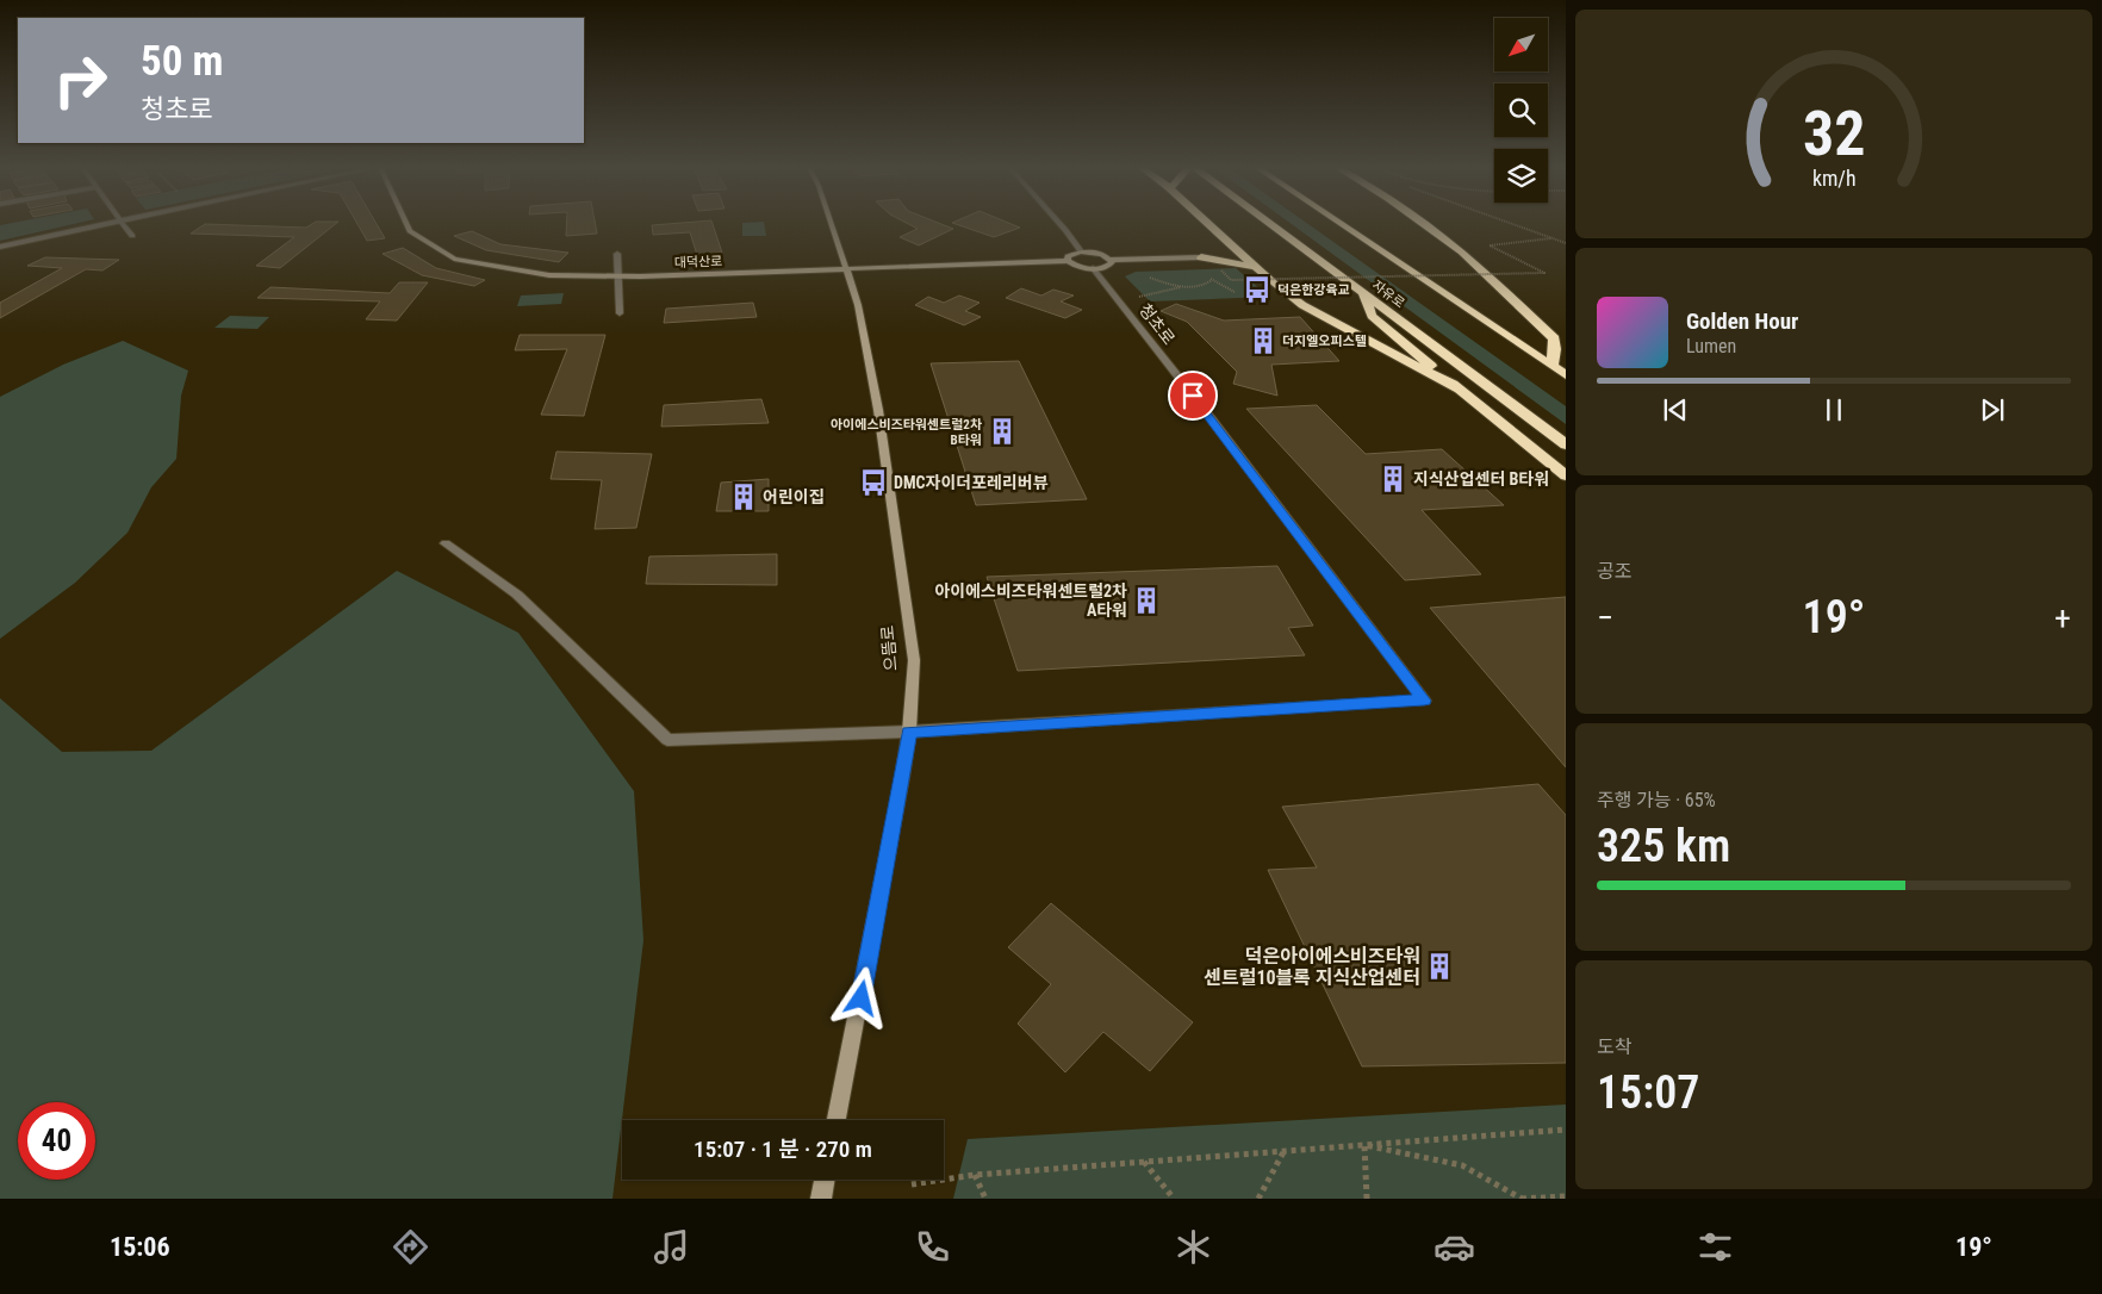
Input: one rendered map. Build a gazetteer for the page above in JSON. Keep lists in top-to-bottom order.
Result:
{
  "streets": {
    "highway": ["자유로"],
    "street": ["대덕산로", "청초로", "으뜸로"]
  },
  "crossings": [
    ["대덕산로", "으뜸로"],
    ["청초로", "으뜸로"]
  ],
  "places": {
    "bus stop": ["덕은한강육교", "DMC자이더포레리버뷰"],
    "building": [
      "더지엘오피스텔",
      "아이에스비즈타워센트럴2차 B타워",
      "지식산업센터 B타워",
      "어린이집",
      "아이에스비즈타워센트럴2차 A타워",
      "덕은아이에스비즈타워 센트럴10블록 지식산업센터"
    ]
  },
  "north": "bottom left",
  "page": {
    "turn": ["50 m", "청초로"],
    "song": ["Golden Hour", "Lumen"],
    "tile": [
      "공조",
      ["주행 가능 · 65%", "325 km"],
      ["도착", "15:07"]
    ],
    "heat": ["−", "19°", "+"],
    "limit": "40",
    "trip": "15:07 · 1 분 · 270 m",
    "tabs": ["15:06", "19°"],
    "gauge": ["32", "km/h"]
  }
}
